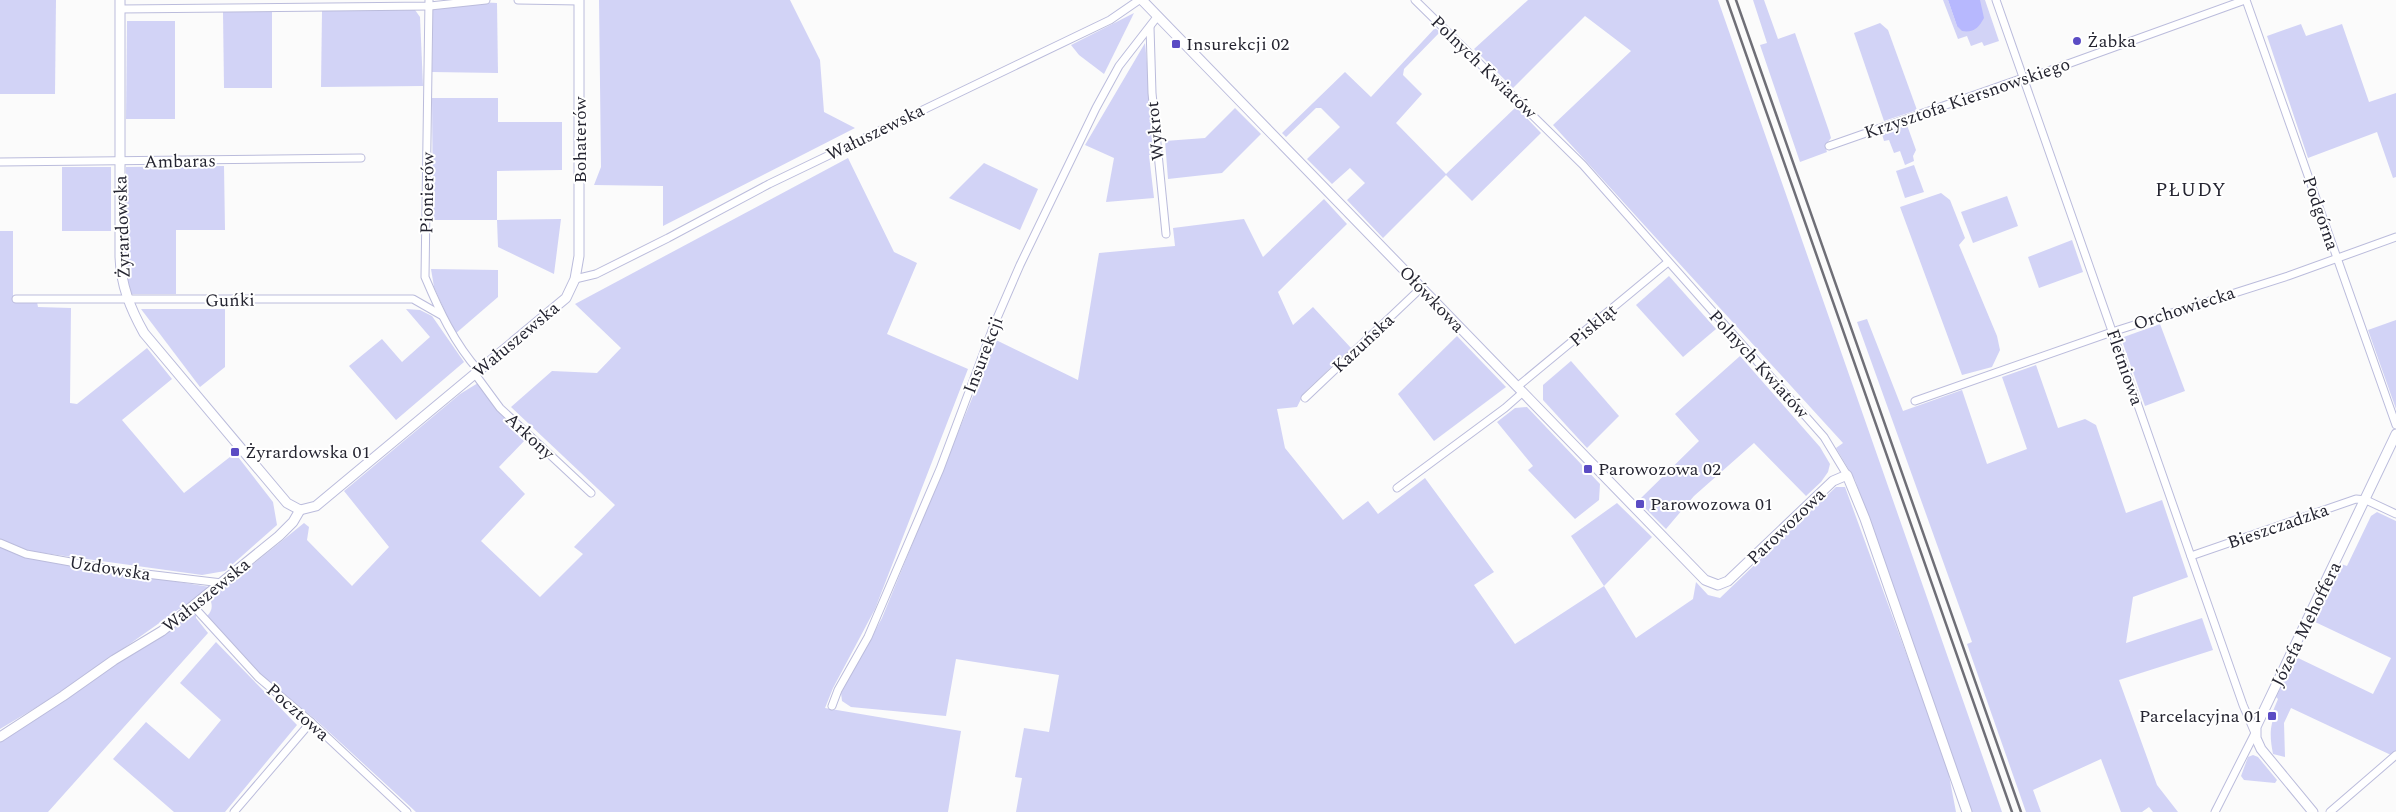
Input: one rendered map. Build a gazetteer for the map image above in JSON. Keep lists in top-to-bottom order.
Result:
{
  "streets": {
    "street": [
      "Polnych Kwiatów",
      "Krzysztofa Kiersnowskiego",
      "Wykrot",
      "Wałuszewska",
      "Bohaterów",
      "Ambaras",
      "Pionierów",
      "Podgórna",
      "Żyrardowska",
      "Ołówkowa",
      "Guńki",
      "Orchowiecka",
      "Piskląt",
      "Kazuńska",
      "Insurekcji",
      "Fletniowa",
      "Arkony",
      "Parowozowa",
      "Bieszczadzka",
      "Uzdowska",
      "Józefa Mehoffera",
      "Pocztowa"
    ]
  },
  "crossings": [
    ["Polnych Kwiatów", "Piskląt"],
    ["Polnych Kwiatów", "Parowozowa"],
    ["Krzysztofa Kiersnowskiego", "Podgórna"],
    ["Krzysztofa Kiersnowskiego", "Fletniowa"],
    ["Wykrot", "Insurekcji"],
    ["Wałuszewska", "Bohaterów"],
    ["Wałuszewska", "Pionierów"],
    ["Wałuszewska", "Żyrardowska"],
    ["Wałuszewska", "Ołówkowa"],
    ["Wałuszewska", "Arkony"],
    ["Wałuszewska", "Uzdowska"],
    ["Wałuszewska", "Pocztowa"],
    ["Ambaras", "Żyrardowska"],
    ["Pionierów", "Guńki"],
    ["Pionierów", "Arkony"],
    ["Podgórna", "Orchowiecka"],
    ["Żyrardowska", "Guńki"],
    ["Ołówkowa", "Piskląt"],
    ["Ołówkowa", "Kazuńska"],
    ["Ołówkowa", "Insurekcji"],
    ["Ołówkowa", "Parowozowa"],
    ["Orchowiecka", "Fletniowa"],
    ["Fletniowa", "Bieszczadzka"],
    ["Fletniowa", "Józefa Mehoffera"],
    ["Bieszczadzka", "Józefa Mehoffera"]
  ],
  "districts": ["PŁUDY"],
  "places": {
    "other": ["Żabka"],
    "transit": [
      "Insurekcji 02",
      "Żyrardowska 01",
      "Parowozowa 02",
      "Parowozowa 01",
      "Parcelacyjna 01"
    ]
  }
}
